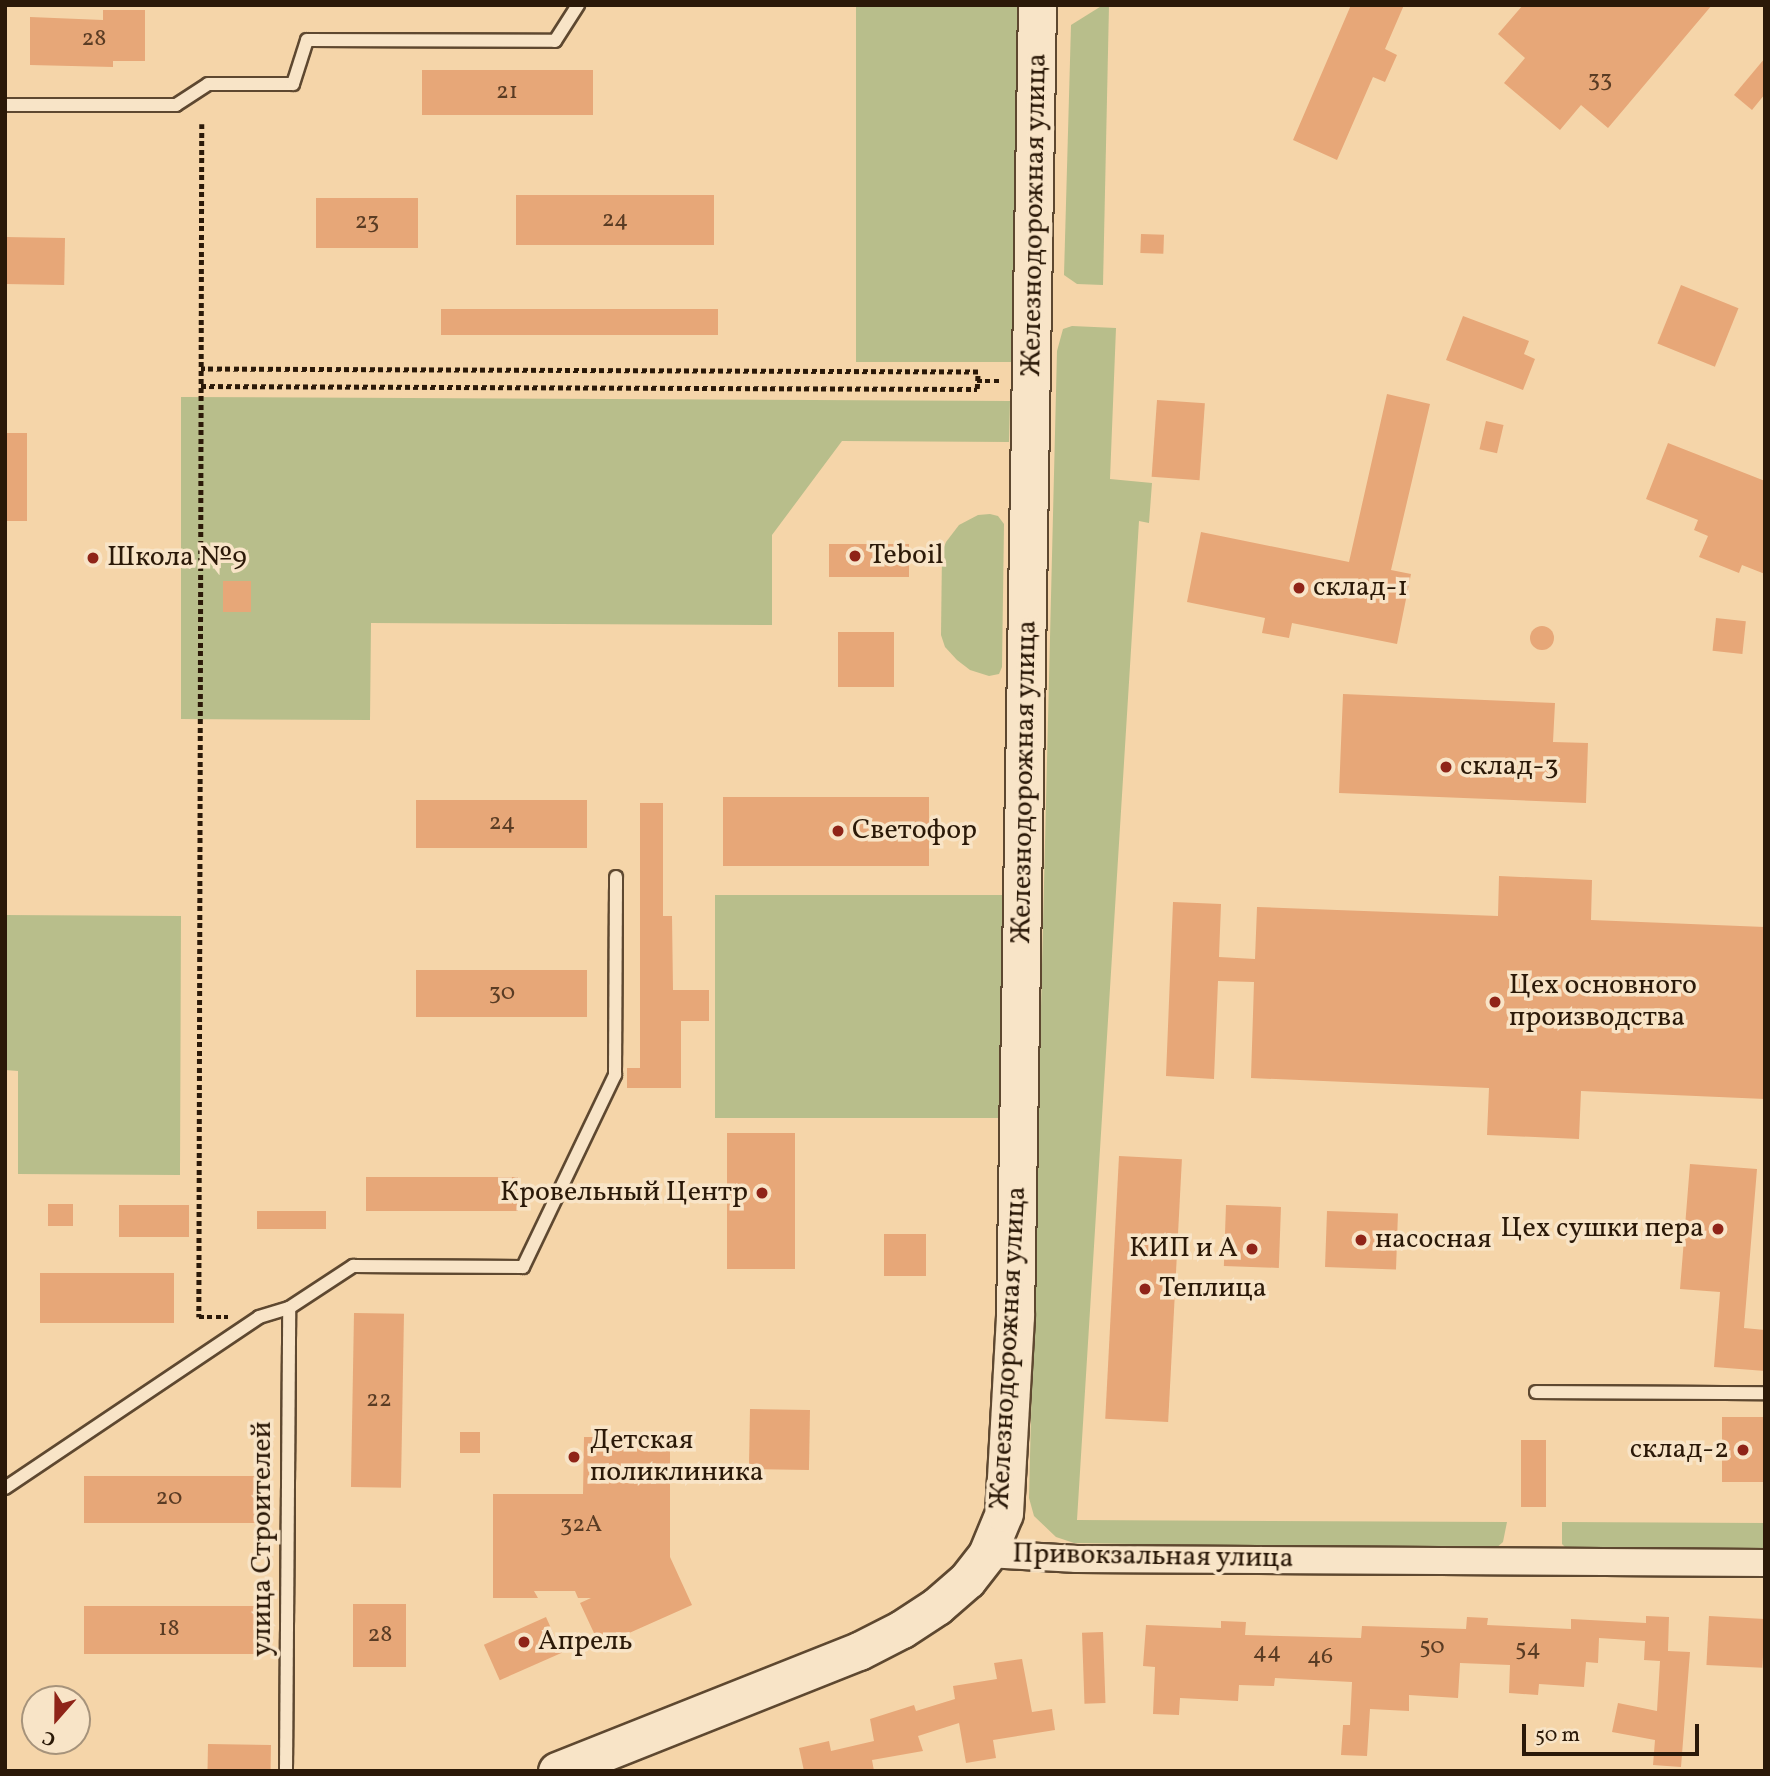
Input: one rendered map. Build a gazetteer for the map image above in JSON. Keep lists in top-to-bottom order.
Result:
{
  "streets": {
    "main road": ["Железнодорожная улица", "Привокзальная улица"],
    "lane": ["улица Строителей"]
  },
  "crossings": [
    ["Железнодорожная улица", "Привокзальная улица"]
  ],
  "places": [
    "Teboil",
    "Школа №9",
    "склад-1",
    "склад-3",
    "Светофор",
    "Цех основного производства",
    "Кровельный Центр",
    "Цех сушки пера",
    "насосная",
    "КИП и А",
    "Теплица",
    "склад-2",
    "Детская поликлиника",
    "Апрель"
  ],
  "house_numbers": [
    "28",
    "33",
    "21",
    "24",
    "23",
    "24",
    "30",
    "22",
    "20",
    "32А",
    "18",
    "28",
    "50",
    "54",
    "44",
    "46"
  ],
  "scale_bar": "50 m",
  "north": "bottom"
}
